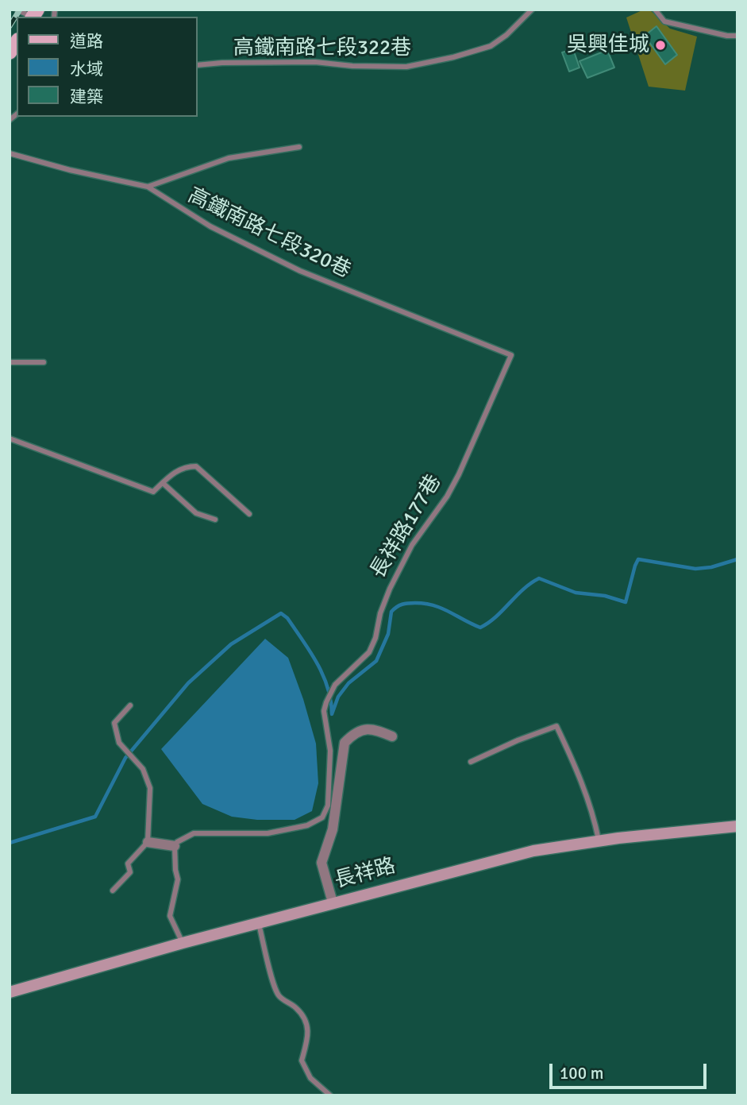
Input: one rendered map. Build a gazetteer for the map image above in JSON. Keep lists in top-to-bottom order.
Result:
{
  "streets": {
    "street": ["長祥路"],
    "lane": ["高鐵南路七段322巷", "高鐵南路七段320巷", "長祥路177巷"]
  },
  "crossings": [
    ["高鐵南路七段320巷", "長祥路177巷"]
  ],
  "places": ["吳興佳城"],
  "legend": ["道路", "水域", "建築"],
  "scale_bar": "100 m"
}
